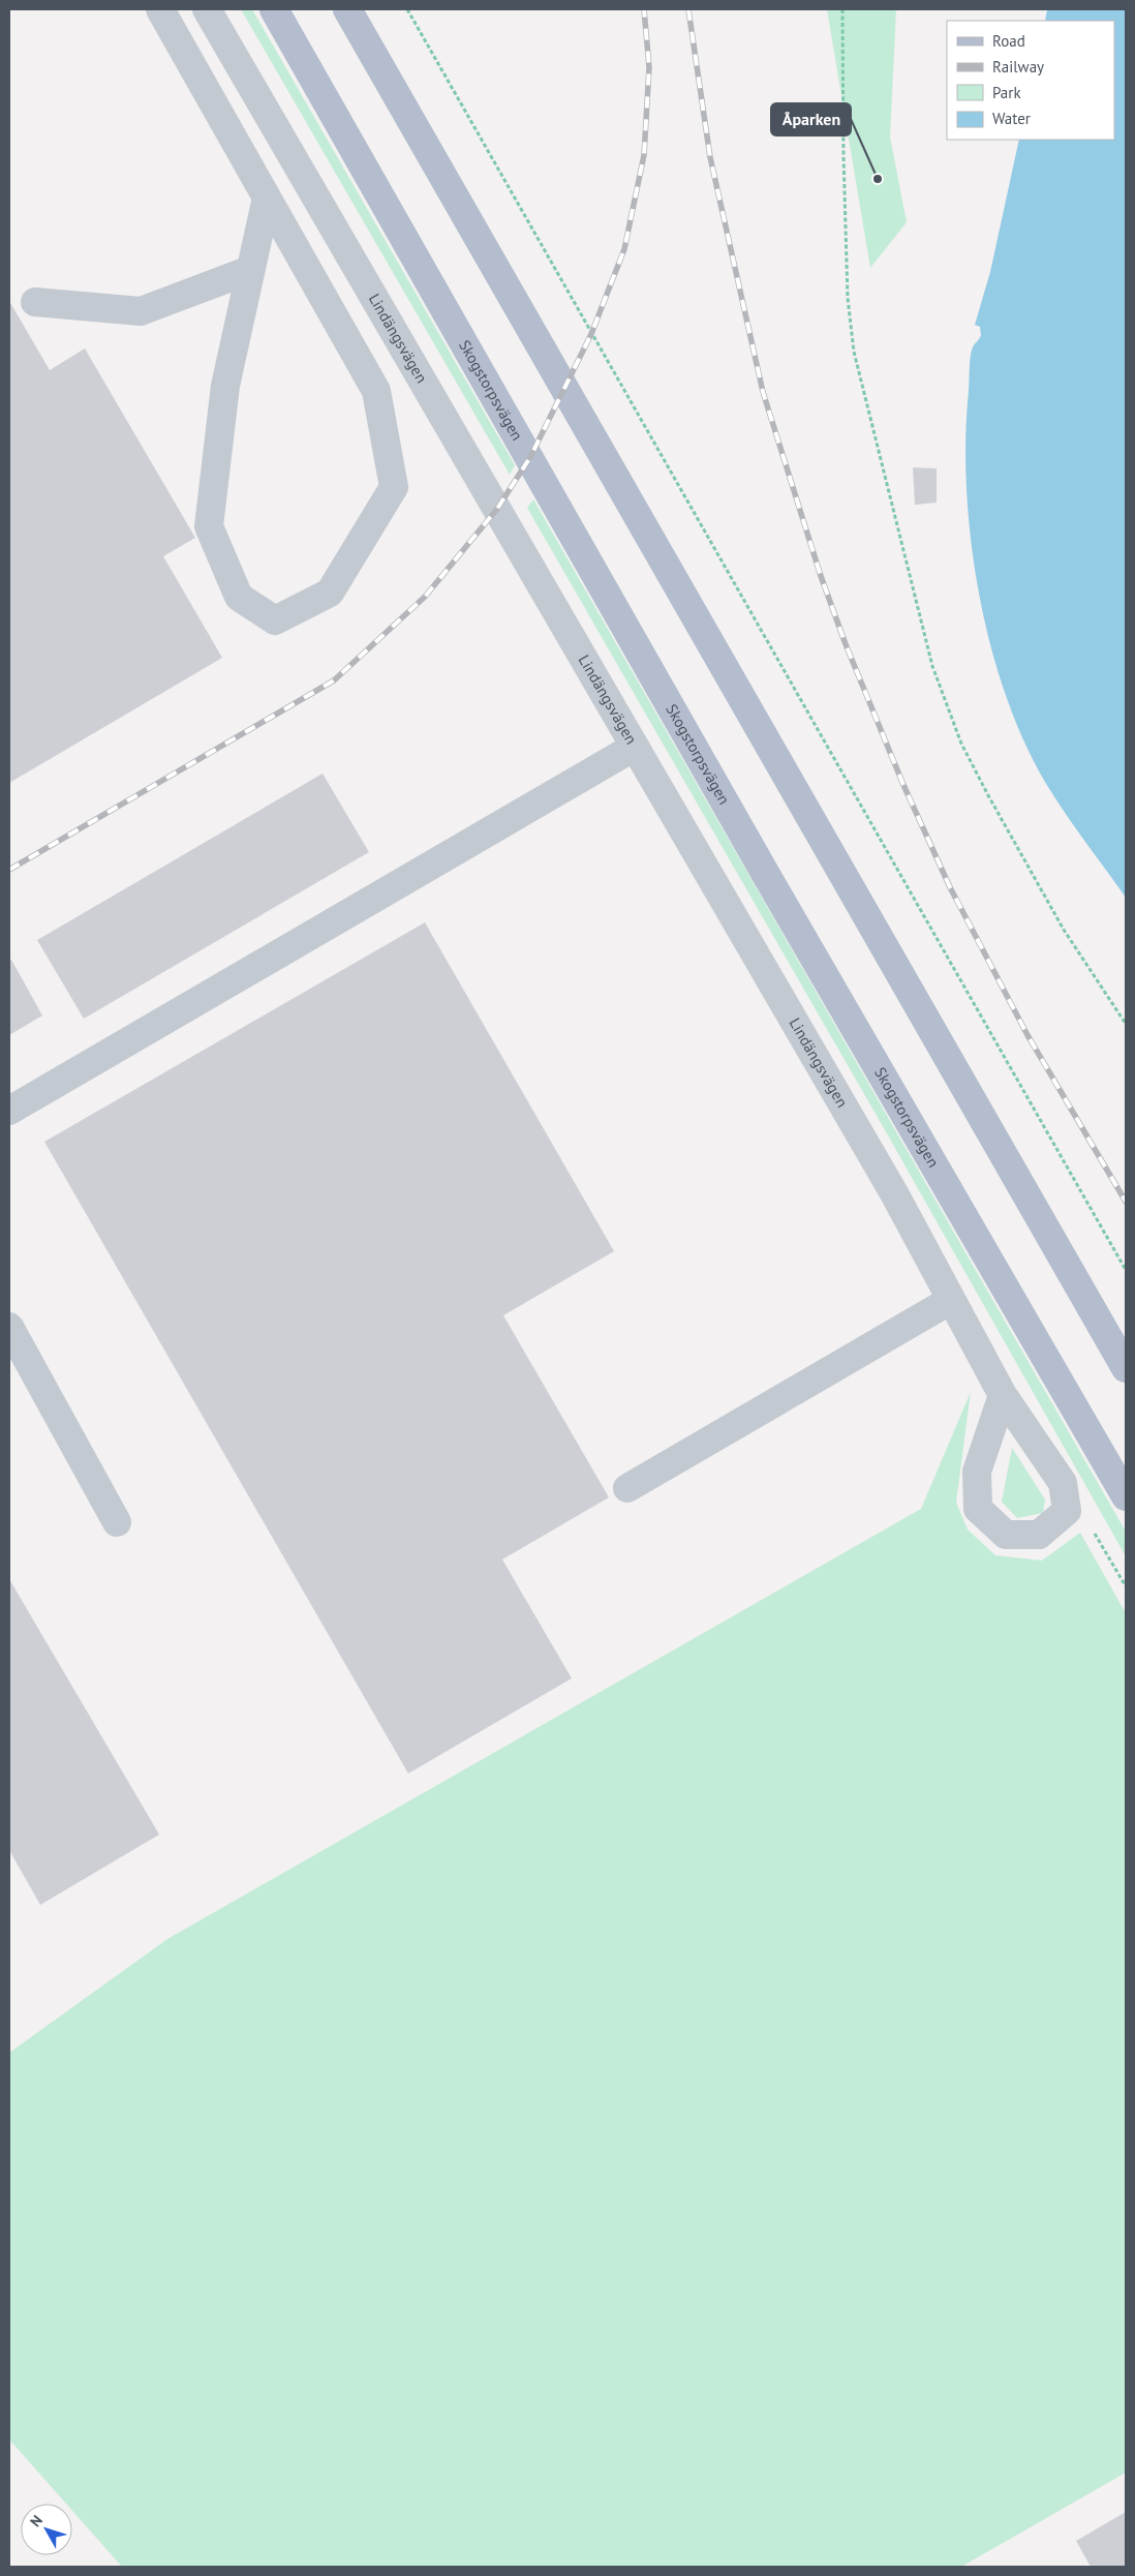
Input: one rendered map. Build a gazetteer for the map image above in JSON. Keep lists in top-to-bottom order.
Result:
{
  "streets": {
    "main road": ["Skogstorpsvägen"],
    "street": ["Lindängsvägen"]
  },
  "places": ["Åparken"],
  "legend": [
    "Road",
    "Railway",
    "Park",
    "Water"
  ],
  "north": "top left"
}
